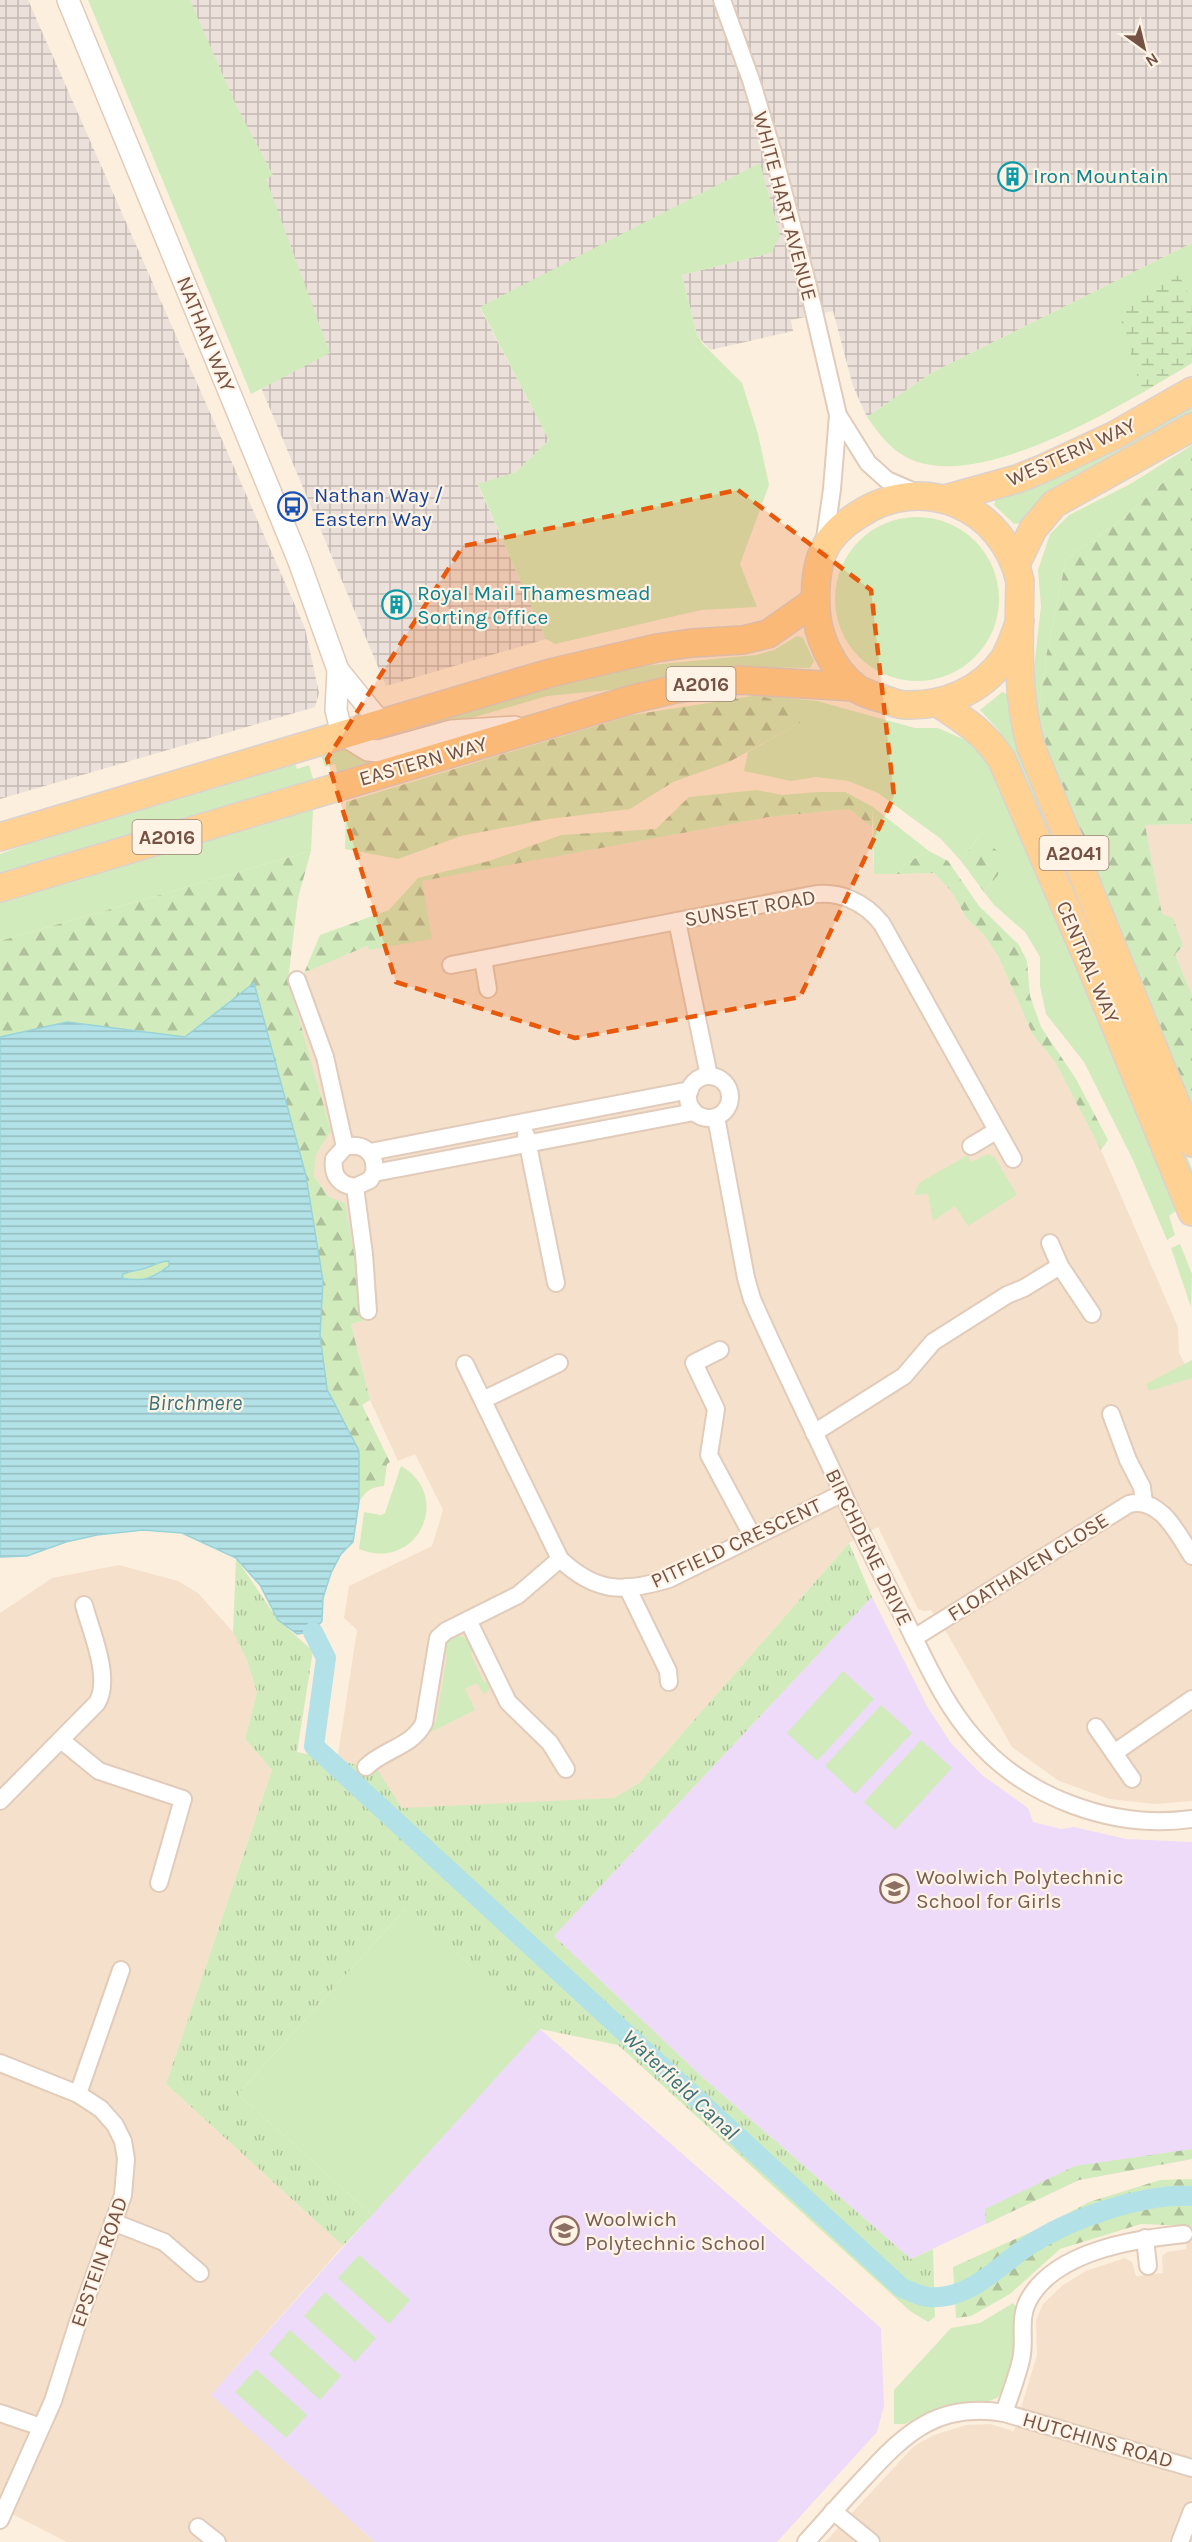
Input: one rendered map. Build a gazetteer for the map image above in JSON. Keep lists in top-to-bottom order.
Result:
{
  "streets": {
    "main road": [
      "WESTERN WAY",
      "A2016",
      "EASTERN WAY",
      "A2041",
      "CENTRAL WAY"
    ],
    "street": [
      "WHITE HART AVENUE",
      "NATHAN WAY",
      "SUNSET ROAD",
      "PITFIELD CRESCENT",
      "BIRCHDENE DRIVE",
      "FLOATHAVEN CLOSE",
      "EPSTEIN ROAD",
      "HUTCHINS ROAD"
    ]
  },
  "crossings": [
    ["WHITE HART AVENUE", "WESTERN WAY"],
    ["WHITE HART AVENUE", "A2016"],
    ["WHITE HART AVENUE", "EASTERN WAY"],
    ["WHITE HART AVENUE", "CENTRAL WAY"],
    ["NATHAN WAY", "A2016"],
    ["WESTERN WAY", "A2016"],
    ["WESTERN WAY", "EASTERN WAY"],
    ["WESTERN WAY", "CENTRAL WAY"],
    ["A2016", "EASTERN WAY"],
    ["A2016", "CENTRAL WAY"],
    ["EASTERN WAY", "CENTRAL WAY"],
    ["PITFIELD CRESCENT", "BIRCHDENE DRIVE"],
    ["BIRCHDENE DRIVE", "FLOATHAVEN CLOSE"]
  ],
  "water": ["Birchmere", "Waterfield Canal"],
  "places": {
    "building": ["Iron Mountain", "Royal Mail Thamesmead Sorting Office"],
    "bus stop": ["Nathan Way / Eastern Way"],
    "school or university": ["Woolwich Polytechnic School for Girls", "Woolwich Polytechnic School"]
  },
  "north": "bottom right"
}
